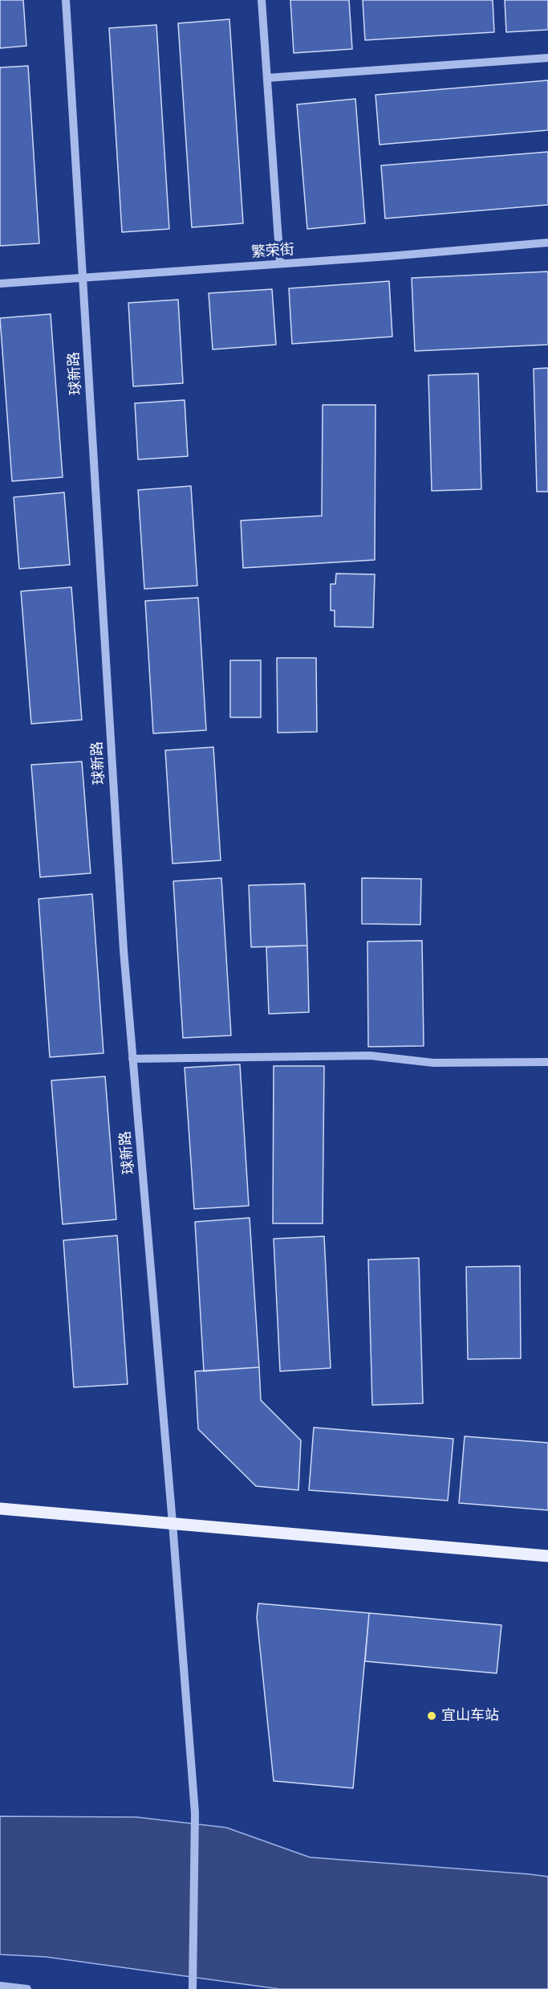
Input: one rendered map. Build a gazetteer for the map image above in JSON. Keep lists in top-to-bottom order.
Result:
{
  "streets": {
    "street": ["繁荣街", "球新路"]
  },
  "crossings": [
    ["繁荣街", "球新路"]
  ],
  "places": ["宜山车站"]
}
